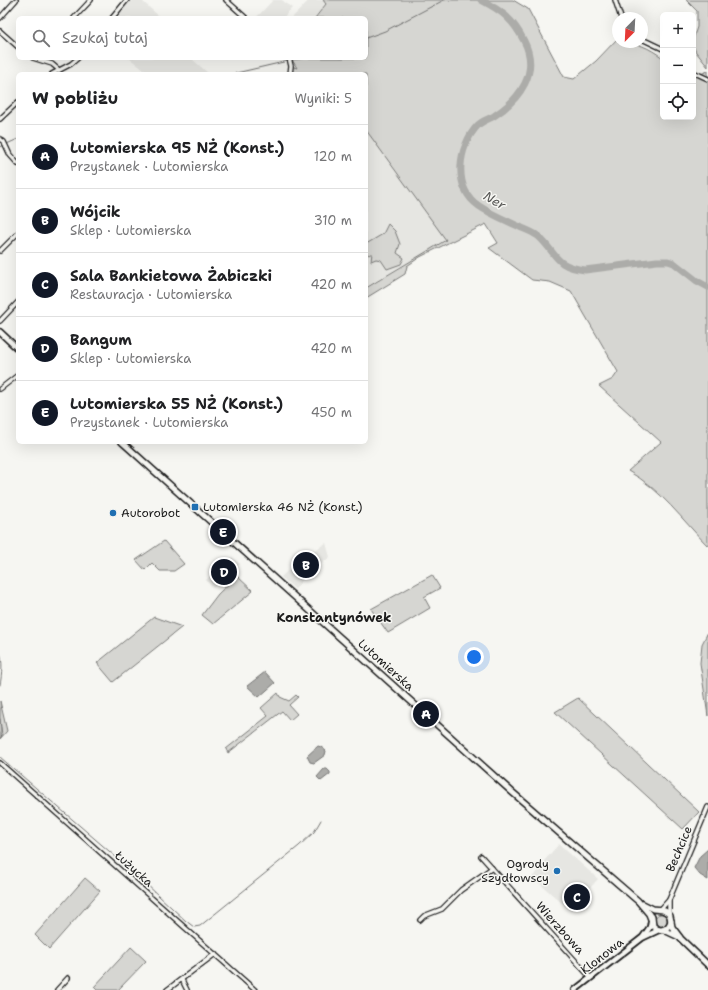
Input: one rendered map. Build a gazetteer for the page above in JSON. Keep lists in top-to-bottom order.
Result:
{
  "streets": {
    "main road": ["Lutomierska"],
    "street": [
      "Bechcice",
      "Łużycka",
      "Wierzbowa",
      "Klonowa"
    ]
  },
  "crossings": [
    ["Lutomierska", "Bechcice"],
    ["Lutomierska", "Klonowa"],
    ["Bechcice", "Klonowa"],
    ["Wierzbowa", "Klonowa"]
  ],
  "districts": ["Konstantynówek"],
  "water": ["Ner"],
  "places": {
    "transit": ["Lutomierska 46 NŻ (Konst.)"],
    "other": ["Autorobot", "Ogrody Szydłowscy"]
  },
  "north": "bottom left",
  "page": {
    "map_buttons": ["+", "−"],
    "search": "Szukaj tutaj",
    "heading": ["W pobliżu", "Wyniki: 5"],
    "list": [
      {
        "mark": "A",
        "name": "Lutomierska 95 NŻ (Konst.)",
        "note": "Przystanek · Lutomierska",
        "value": "120 m"
      },
      {
        "mark": "B",
        "name": "Wójcik",
        "note": "Sklep · Lutomierska",
        "value": "310 m"
      },
      {
        "mark": "C",
        "name": "Sala Bankietowa Żabiczki",
        "note": "Restauracja · Lutomierska",
        "value": "420 m"
      },
      {
        "mark": "D",
        "name": "Bangum",
        "note": "Sklep · Lutomierska",
        "value": "420 m"
      },
      {
        "mark": "E",
        "name": "Lutomierska 55 NŻ (Konst.)",
        "note": "Przystanek · Lutomierska",
        "value": "450 m"
      }
    ],
    "pins": [
      "E",
      "B",
      "D",
      "A",
      "C"
    ]
  }
}
